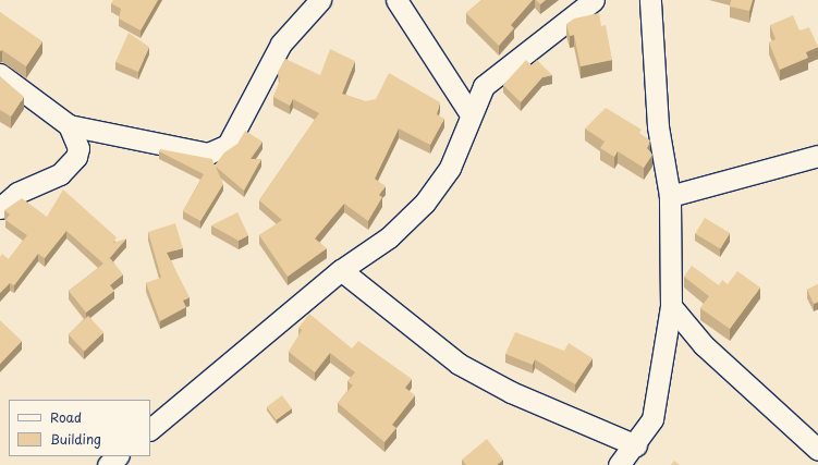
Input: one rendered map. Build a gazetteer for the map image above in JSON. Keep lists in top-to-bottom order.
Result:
{
  "legend": ["Road", "Building"]
}
